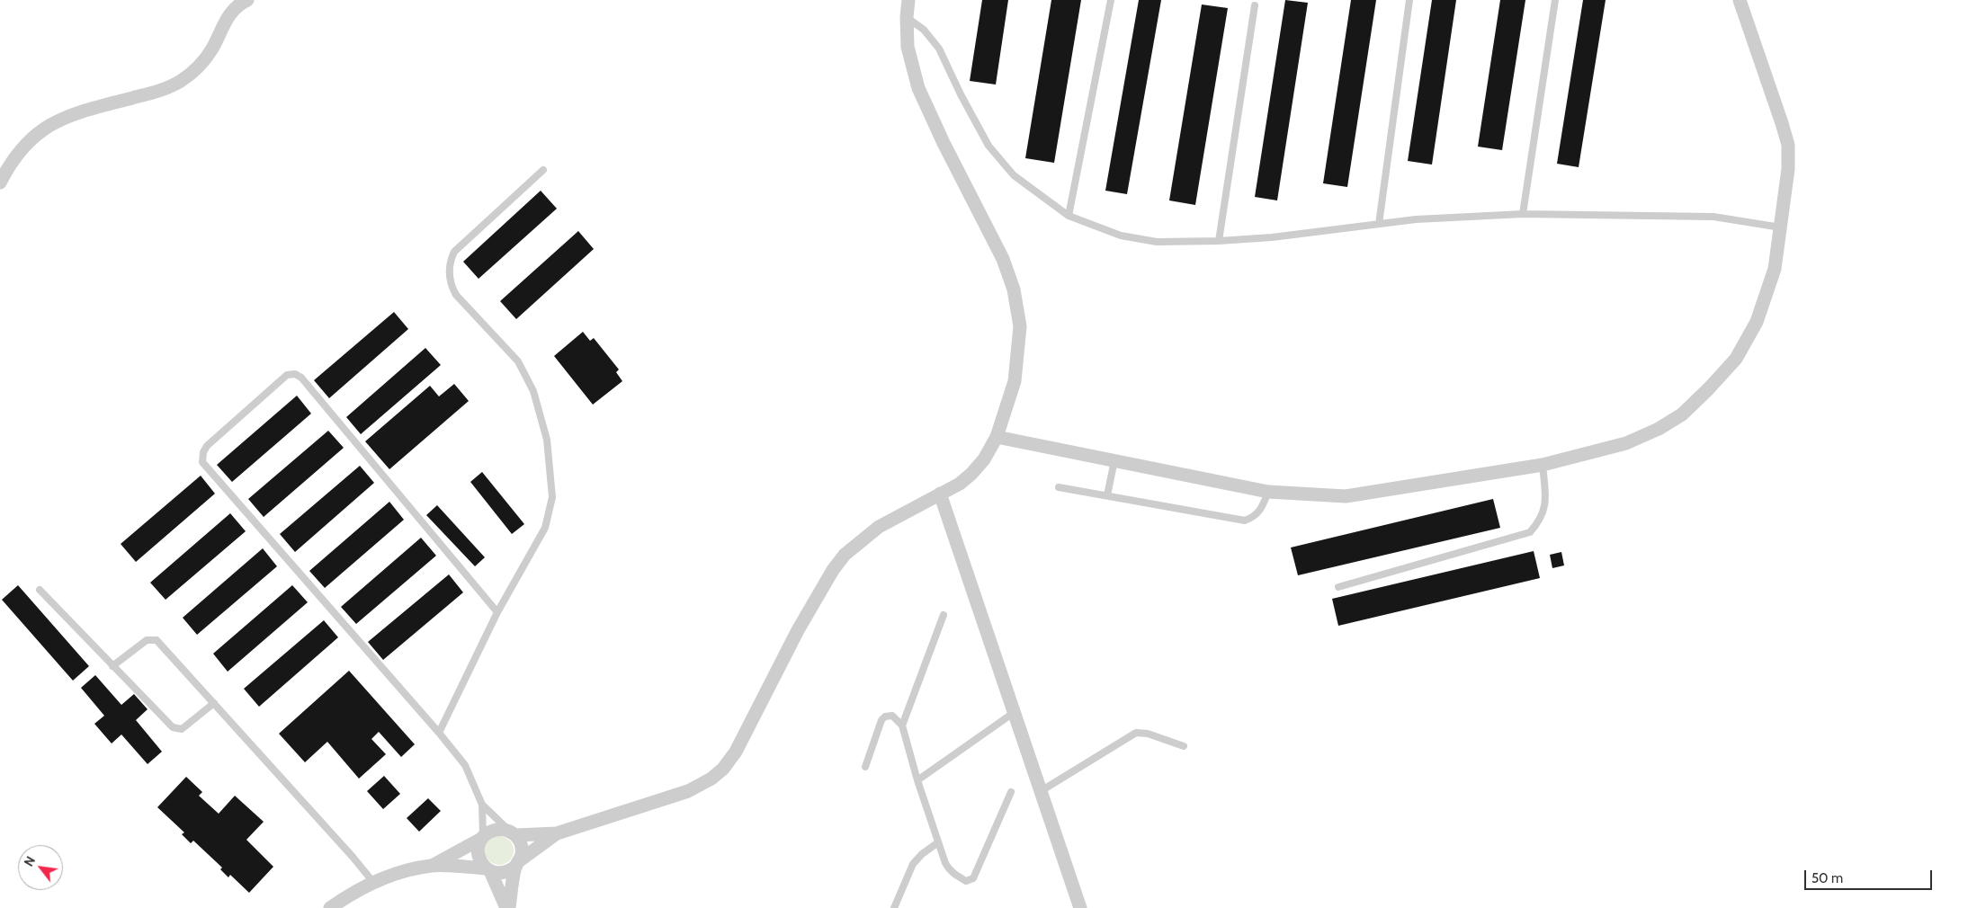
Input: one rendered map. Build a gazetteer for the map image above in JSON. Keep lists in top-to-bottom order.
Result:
{
  "scale_bar": "50 m",
  "north": "top left"
}
